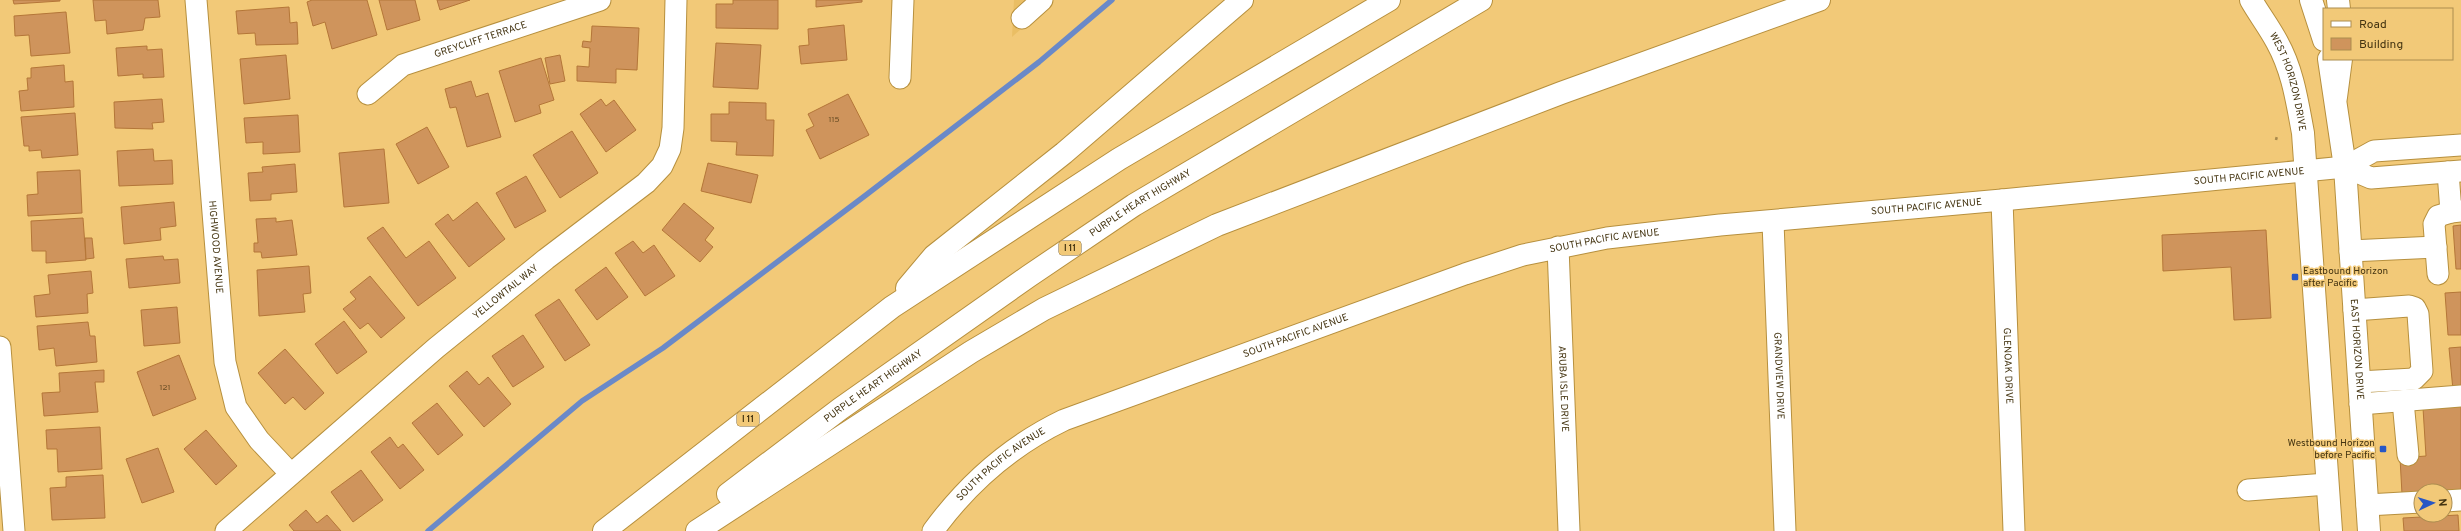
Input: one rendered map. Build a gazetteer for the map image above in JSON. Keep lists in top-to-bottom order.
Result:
{
  "streets": {
    "main road": [
      "WEST HORIZON DRIVE",
      "PURPLE HEART HIGHWAY",
      "I 11",
      "EAST HORIZON DRIVE"
    ],
    "street": [
      "GREYCLIFF TERRACE",
      "SOUTH PACIFIC AVENUE",
      "HIGHWOOD AVENUE",
      "YELLOWTAIL WAY",
      "GLENOAK DRIVE",
      "GRANDVIEW DRIVE",
      "ARUBA ISLE DRIVE"
    ]
  },
  "crossings": [
    ["WEST HORIZON DRIVE", "SOUTH PACIFIC AVENUE"],
    ["SOUTH PACIFIC AVENUE", "EAST HORIZON DRIVE"],
    ["SOUTH PACIFIC AVENUE", "GLENOAK DRIVE"],
    ["SOUTH PACIFIC AVENUE", "GRANDVIEW DRIVE"],
    ["SOUTH PACIFIC AVENUE", "ARUBA ISLE DRIVE"],
    ["HIGHWOOD AVENUE", "YELLOWTAIL WAY"]
  ],
  "places": {
    "transit": ["Eastbound Horizon after Pacific", "Westbound Horizon before Pacific"]
  },
  "house_numbers": ["115", "121"],
  "legend": ["Road", "Building"],
  "north": "right"
}
